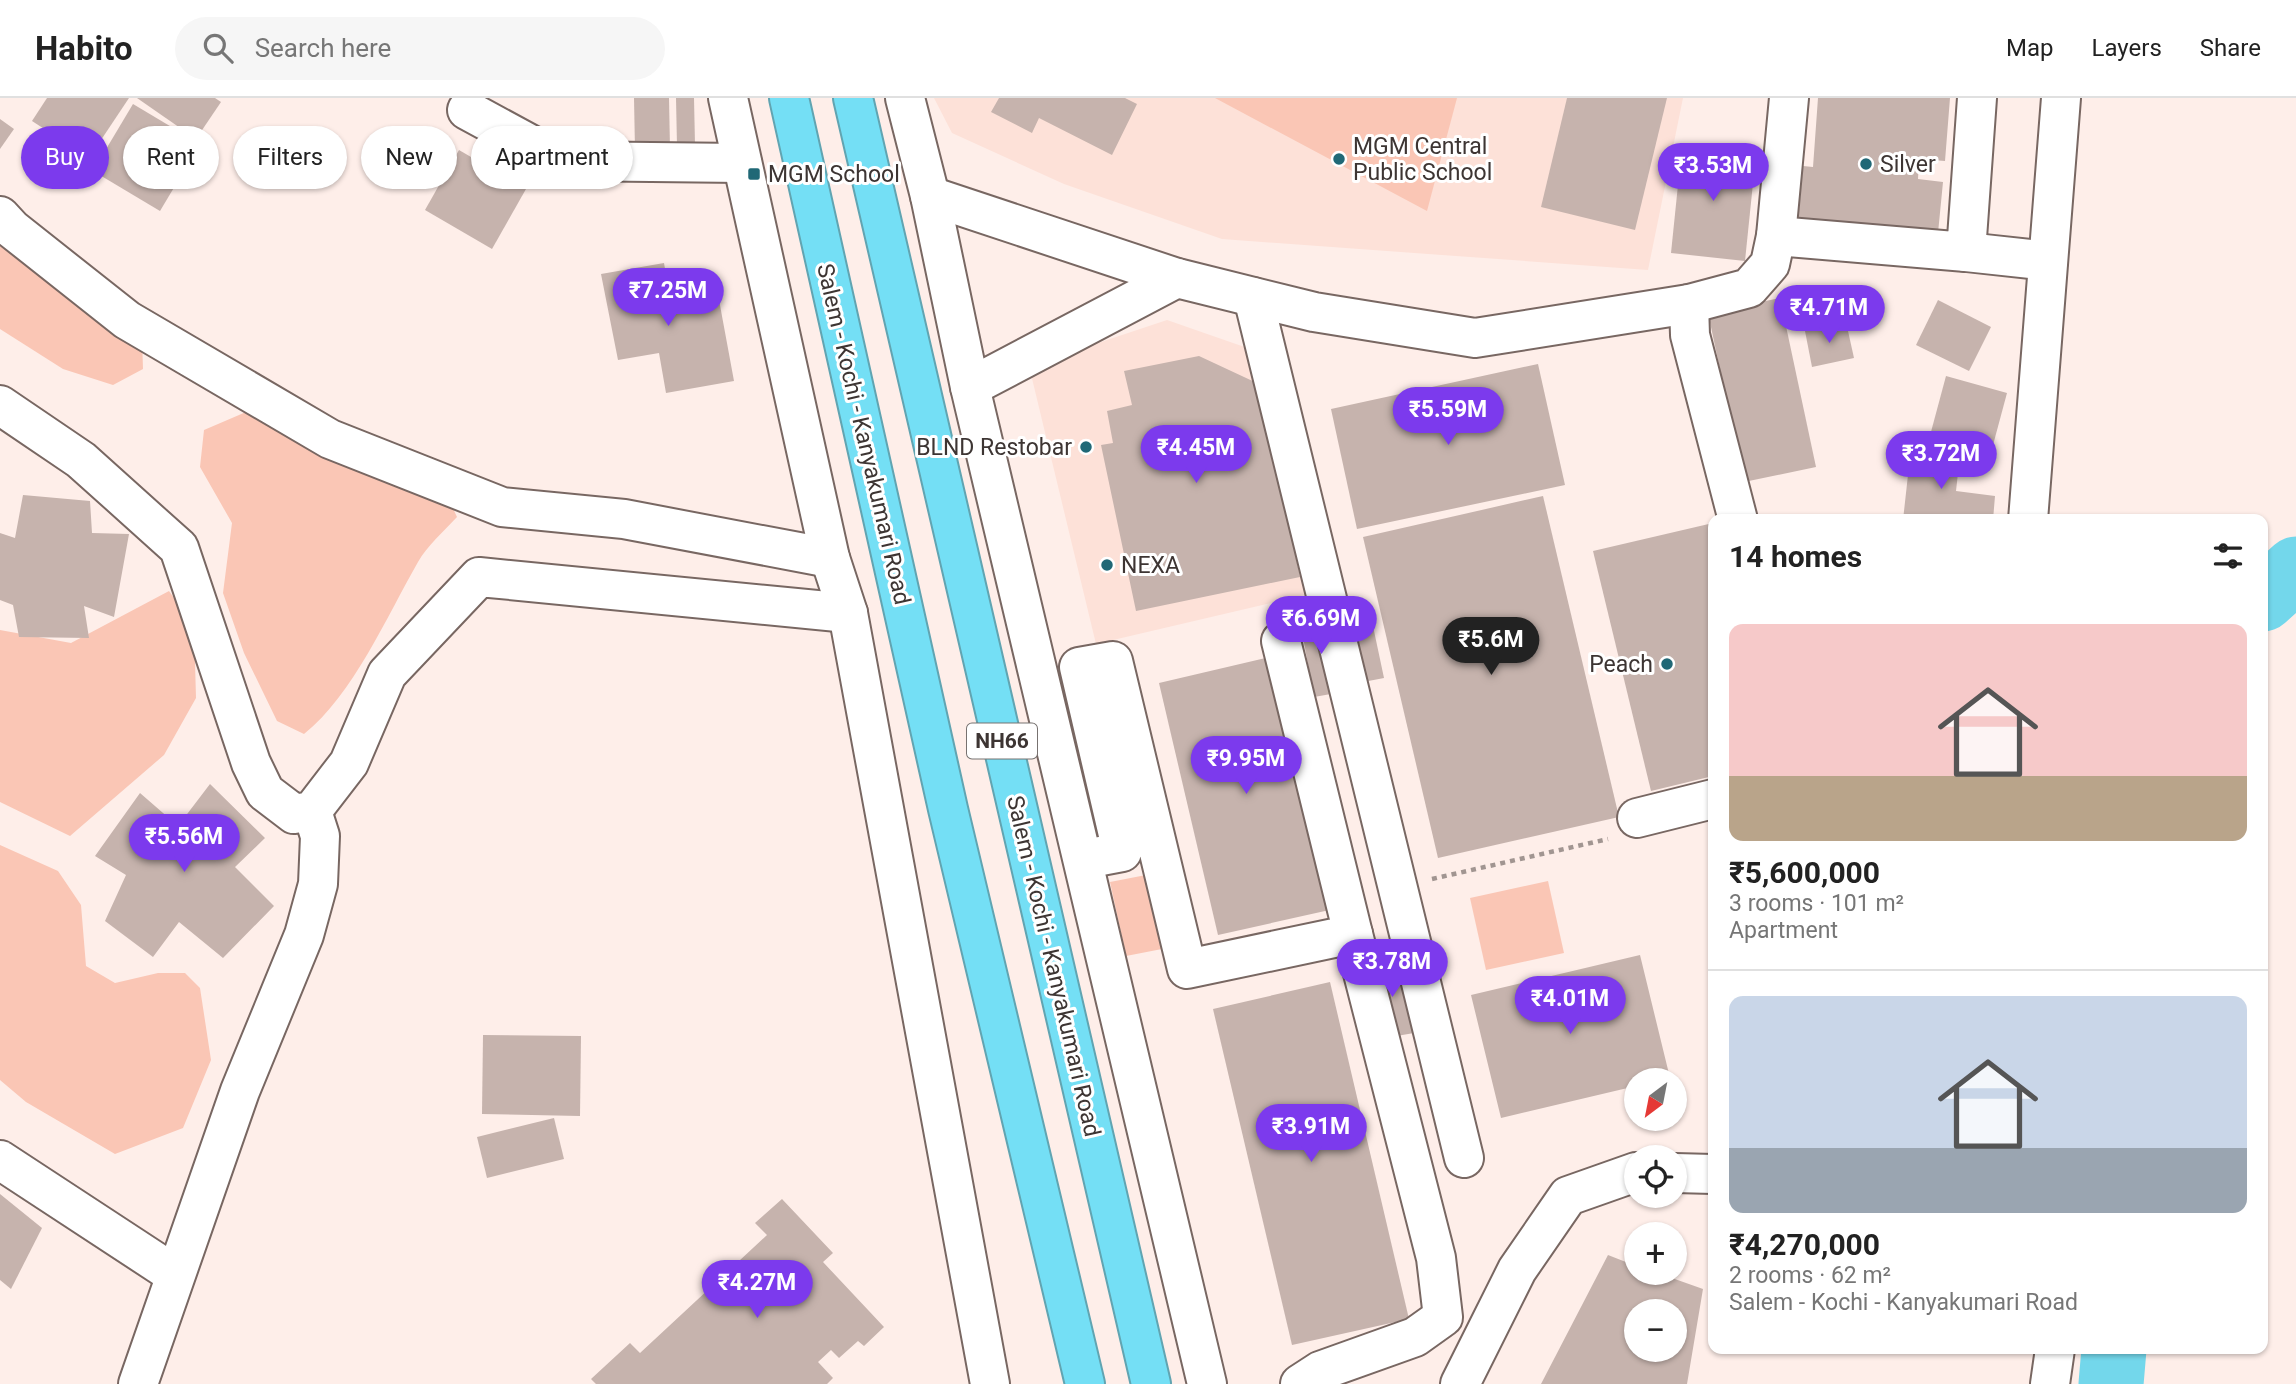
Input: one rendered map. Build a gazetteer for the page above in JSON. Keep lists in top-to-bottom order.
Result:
{
  "streets": {
    "highway": ["Salem - Kochi - Kanyakumari Road", "NH66"]
  },
  "places": {
    "other": [
      "MGM Central Public School",
      "Silver",
      "BLND Restobar",
      "NEXA",
      "Peach"
    ],
    "transit": ["MGM School"]
  },
  "north": "bottom left",
  "page": {
    "header": "Habito",
    "search": "Search here",
    "nav": ["Map", "Layers", "Share"],
    "chip": [
      "Buy",
      "Rent",
      "Filters",
      "New",
      "Apartment"
    ],
    "price": [
      "₹3.53M",
      "₹7.25M",
      "₹4.71M",
      "₹5.59M",
      "₹4.45M",
      "₹3.72M",
      "₹6.69M",
      "₹5.6M",
      "₹9.95M",
      "₹5.56M",
      "₹3.78M",
      "₹4.01M",
      "₹3.91M",
      "₹4.27M"
    ],
    "heading": "14 homes",
    "list": [
      {
        "name": "₹5,600,000",
        "note": "3 rooms · 101 m² · Apartment"
      },
      {
        "name": "₹4,270,000",
        "note": "2 rooms · 62 m² · Salem - Kochi - Kanyakumari Road"
      }
    ],
    "map_buttons": ["+", "−"]
  }
}
